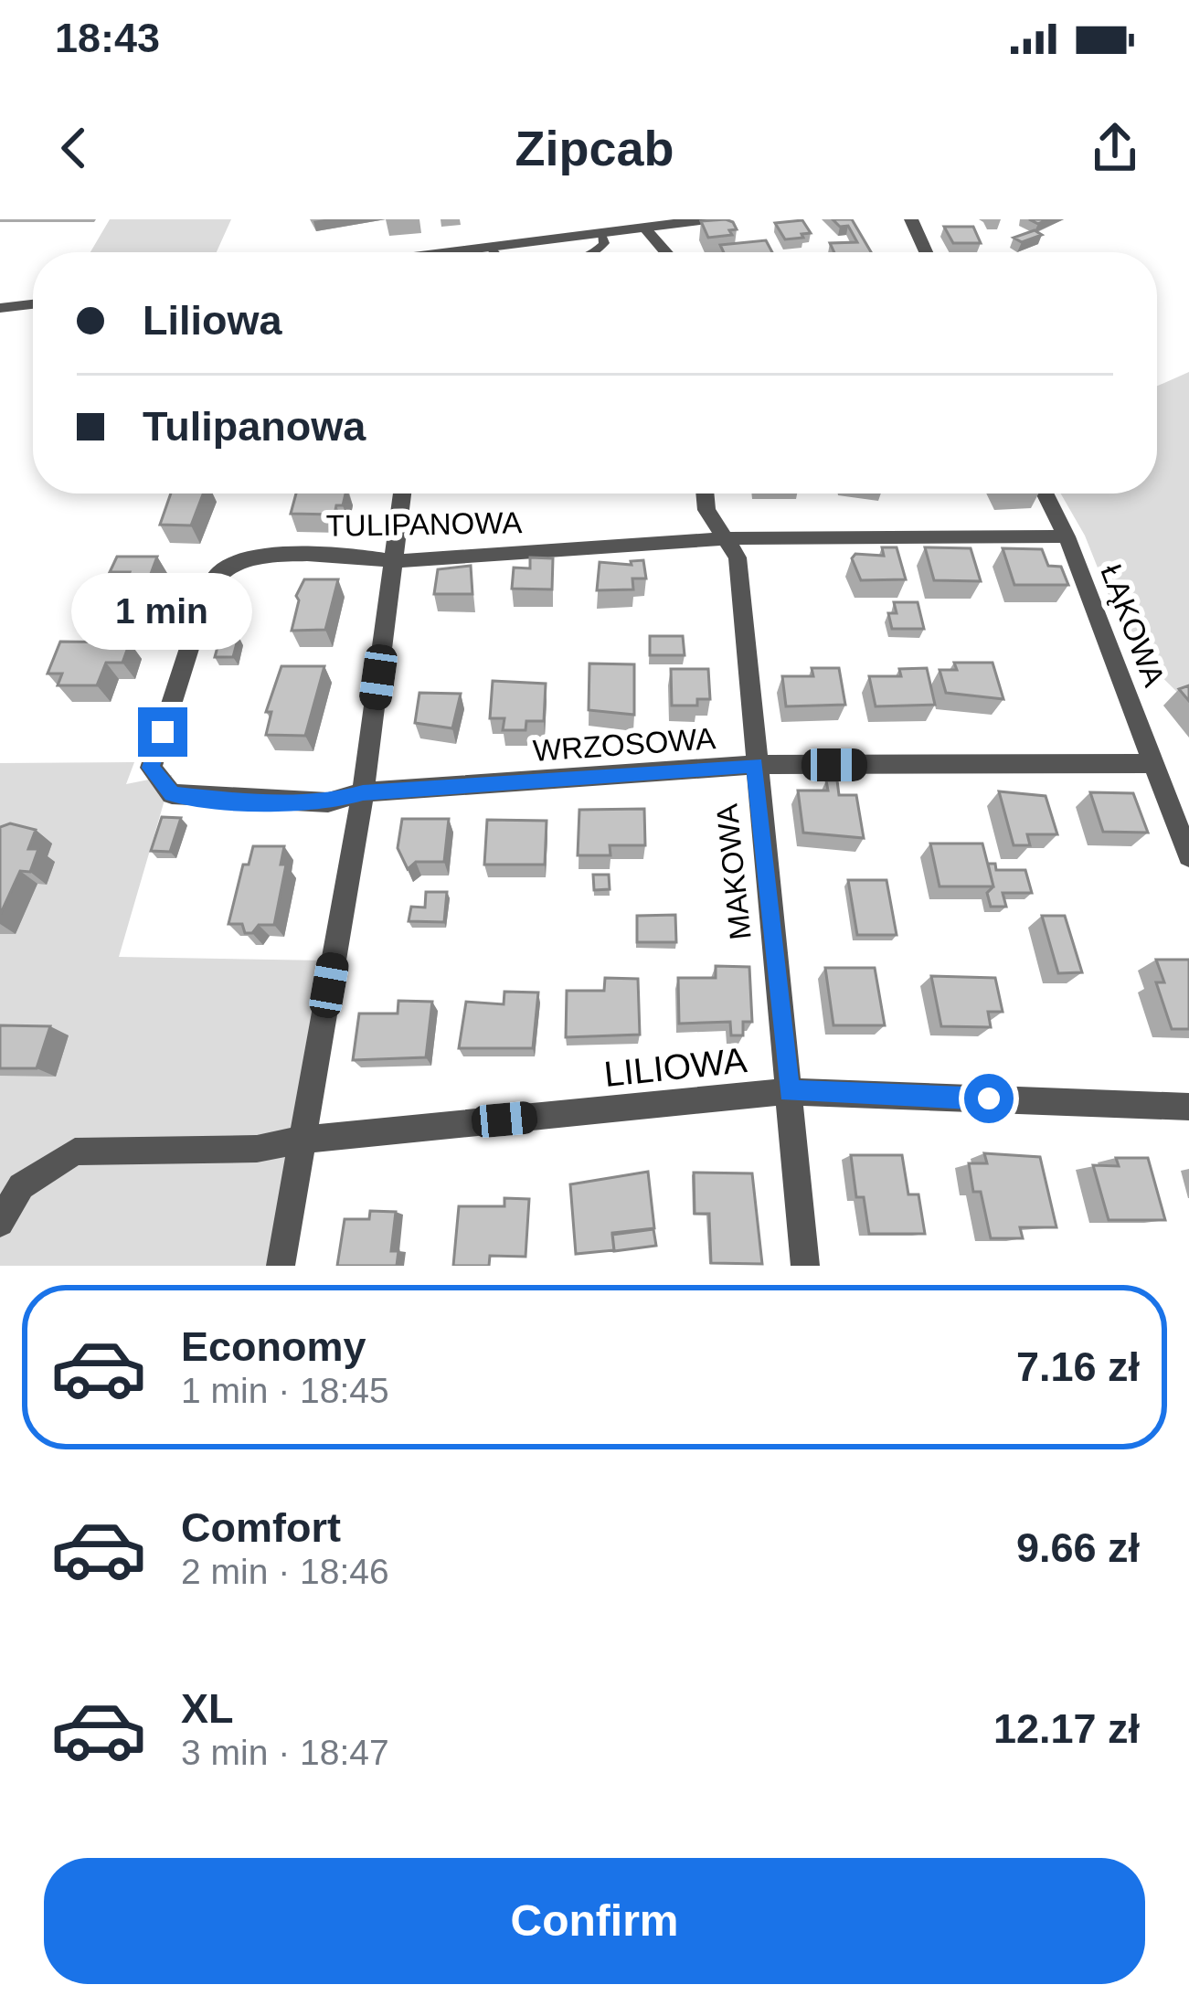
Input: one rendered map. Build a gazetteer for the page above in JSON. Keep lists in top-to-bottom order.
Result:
{
  "streets": {
    "street": [
      "TULIPANOWA",
      "ŁĄKOWA",
      "WRZOSOWA",
      "MAKOWA",
      "LILIOWA"
    ]
  },
  "crossings": [
    ["TULIPANOWA", "ŁĄKOWA"],
    ["TULIPANOWA", "WRZOSOWA"],
    ["TULIPANOWA", "MAKOWA"],
    ["ŁĄKOWA", "WRZOSOWA"],
    ["WRZOSOWA", "MAKOWA"],
    ["MAKOWA", "LILIOWA"]
  ],
  "page": {
    "status": "18:43",
    "header": "Zipcab",
    "banner": ["Liliowa", "Tulipanowa"],
    "bubble": "1 min",
    "list": [
      {
        "name": "Economy",
        "note": "1 min · 18:45",
        "value": "7.16 zł"
      },
      {
        "name": "Comfort",
        "note": "2 min · 18:46",
        "value": "9.66 zł"
      },
      {
        "name": "XL",
        "note": "3 min · 18:47",
        "value": "12.17 zł"
      }
    ],
    "buttons": "Confirm"
  }
}
